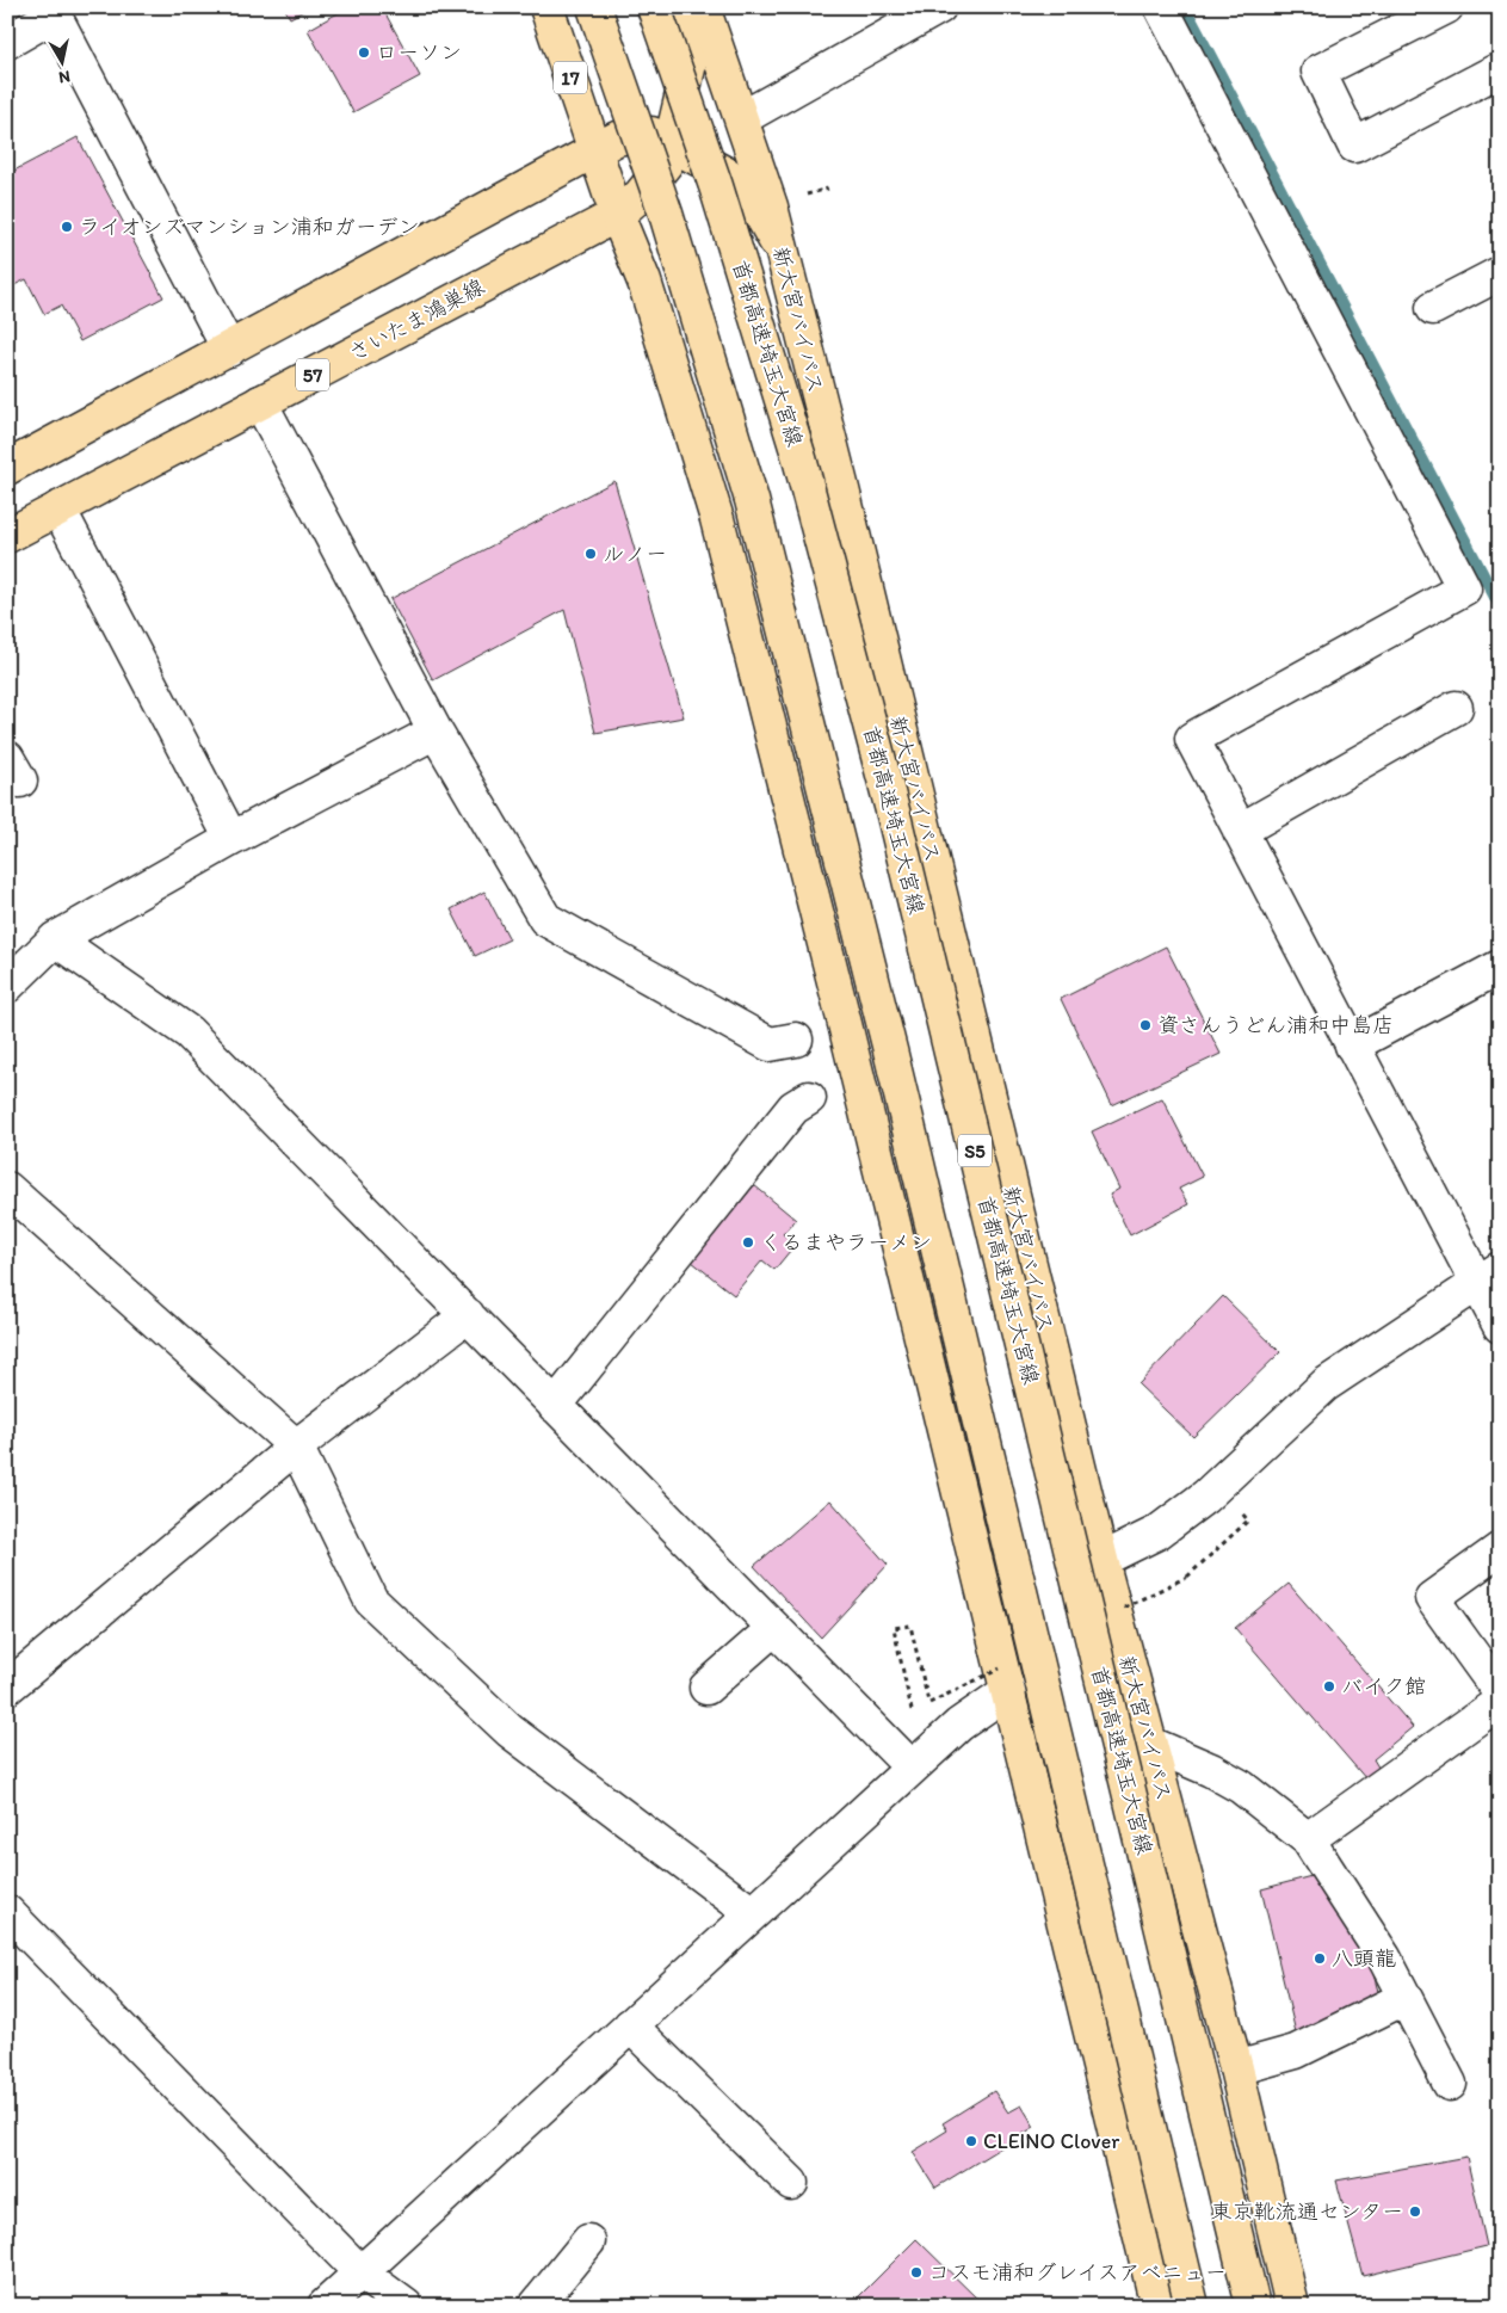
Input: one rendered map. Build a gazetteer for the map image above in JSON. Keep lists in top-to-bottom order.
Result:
{
  "streets": {
    "main road": [
      "17",
      "さいたま鴻巣線",
      "新大宮バイパス",
      "首都高速埼玉大宮線",
      "57",
      "S5"
    ]
  },
  "crossings": [
    ["17", "さいたま鴻巣線"]
  ],
  "places": [
    "ローソン",
    "ライオンズマンション浦和ガーデン",
    "ルノー",
    "資さんうどん浦和中島店",
    "くるまやラーメン",
    "バイク館",
    "八頭龍",
    "CLEINO Clover",
    "東京靴流通センター",
    "コスモ浦和グレイスアベニュー"
  ],
  "north": "bottom"
}
